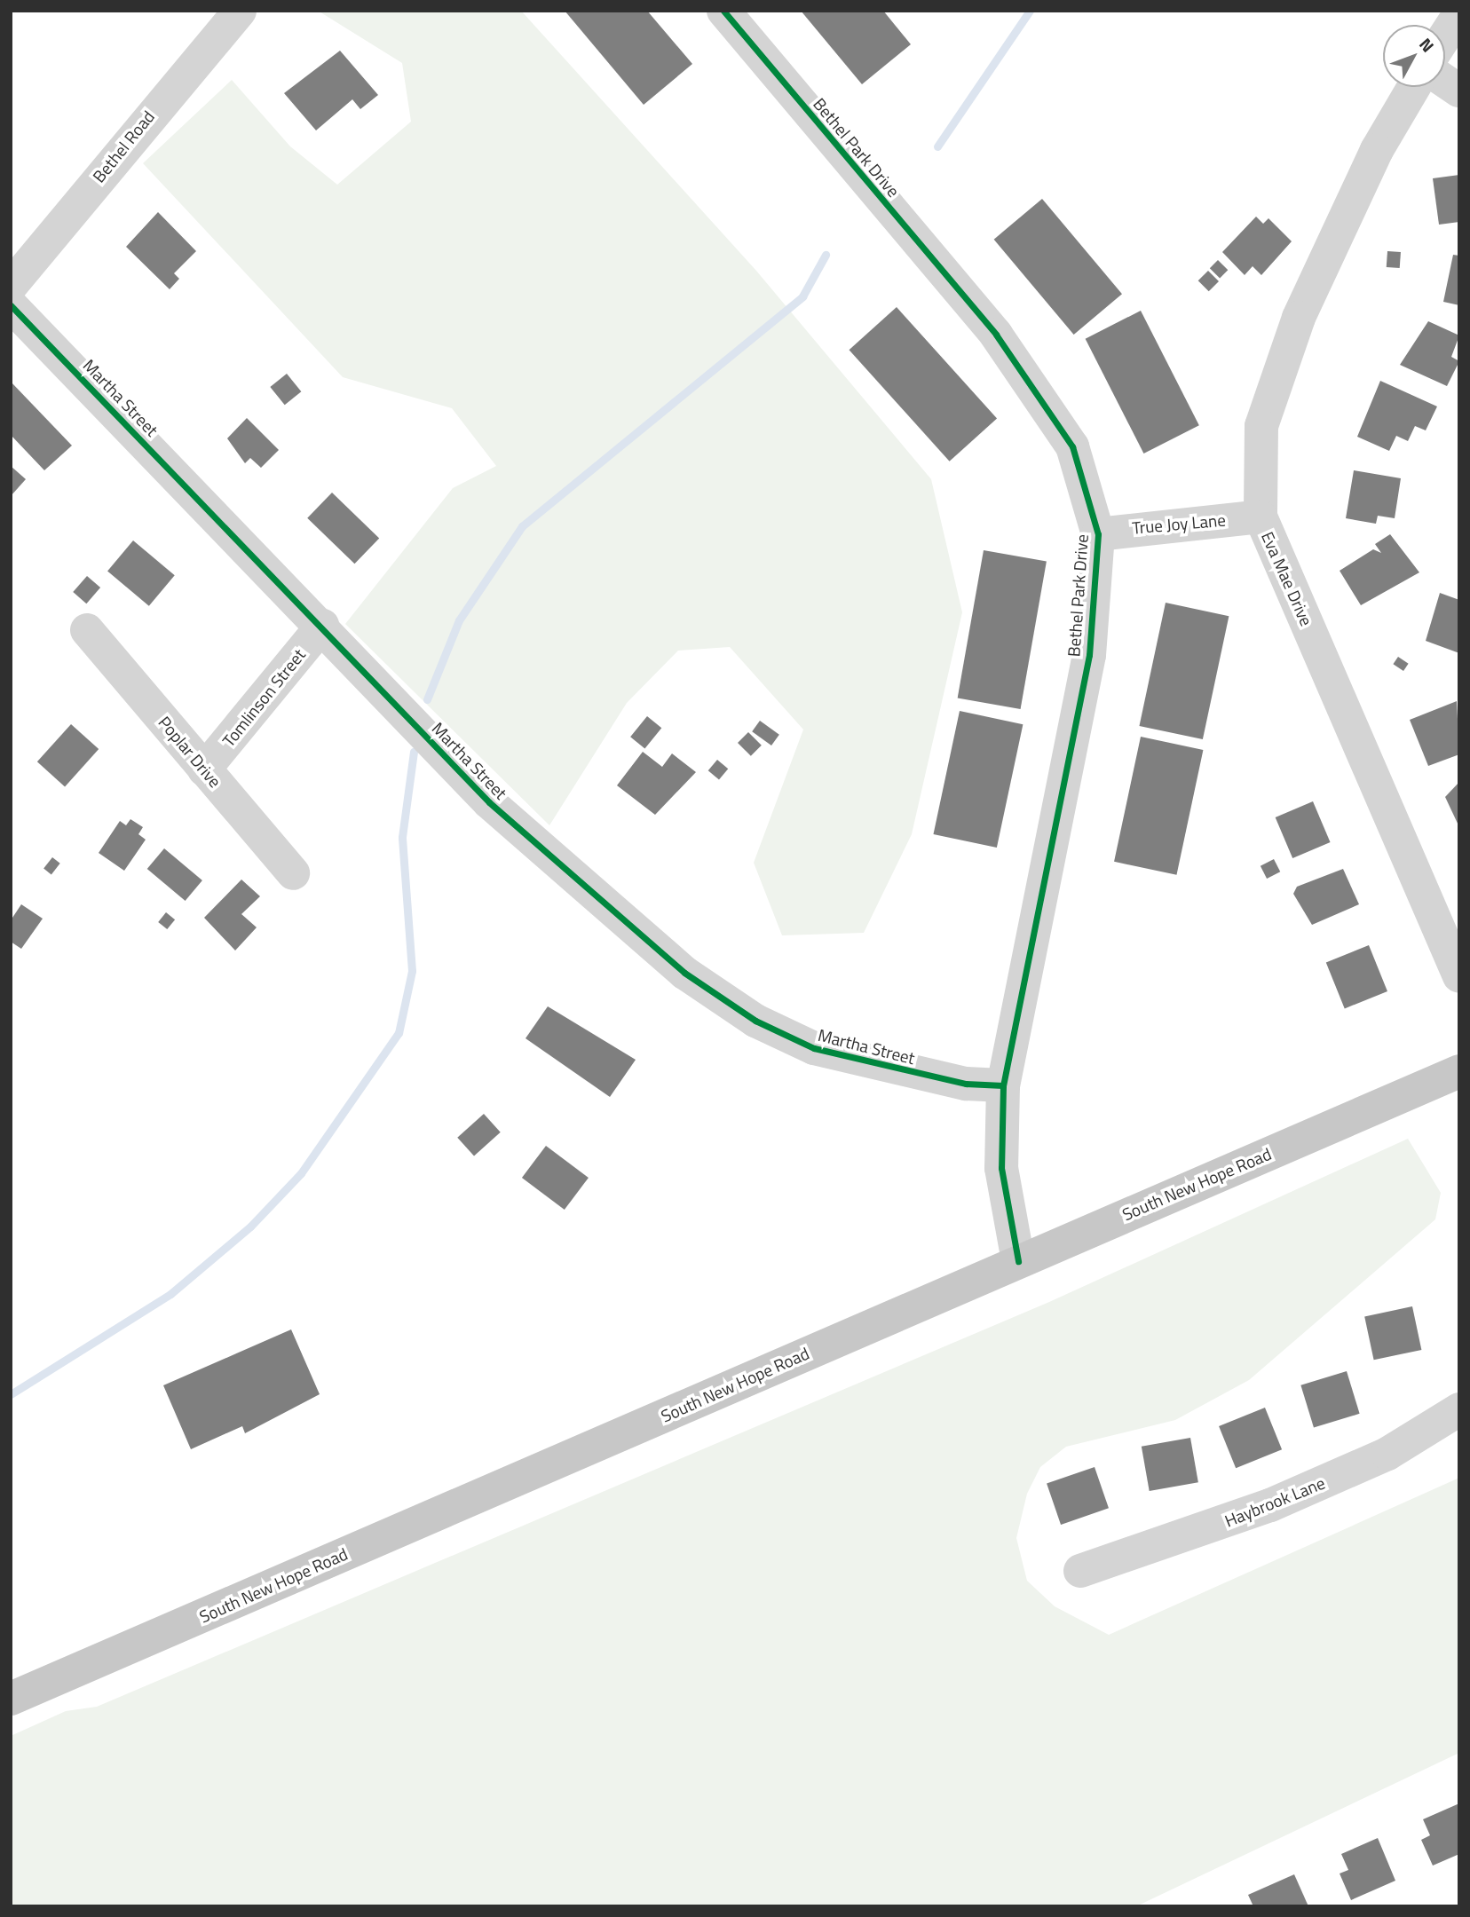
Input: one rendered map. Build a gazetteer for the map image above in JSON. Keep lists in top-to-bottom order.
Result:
{
  "streets": {
    "main road": ["South New Hope Road"],
    "street": [
      "Bethel Road",
      "Bethel Park Drive",
      "Martha Street",
      "True Joy Lane",
      "Eva Mae Drive",
      "Tomlinson Street",
      "Poplar Drive",
      "Haybrook Lane"
    ]
  },
  "crossings": [
    ["Bethel Park Drive", "Martha Street"],
    ["Bethel Park Drive", "True Joy Lane"],
    ["Bethel Park Drive", "South New Hope Road"],
    ["Martha Street", "Tomlinson Street"],
    ["True Joy Lane", "Eva Mae Drive"],
    ["Tomlinson Street", "Poplar Drive"]
  ],
  "north": "top right"
}
